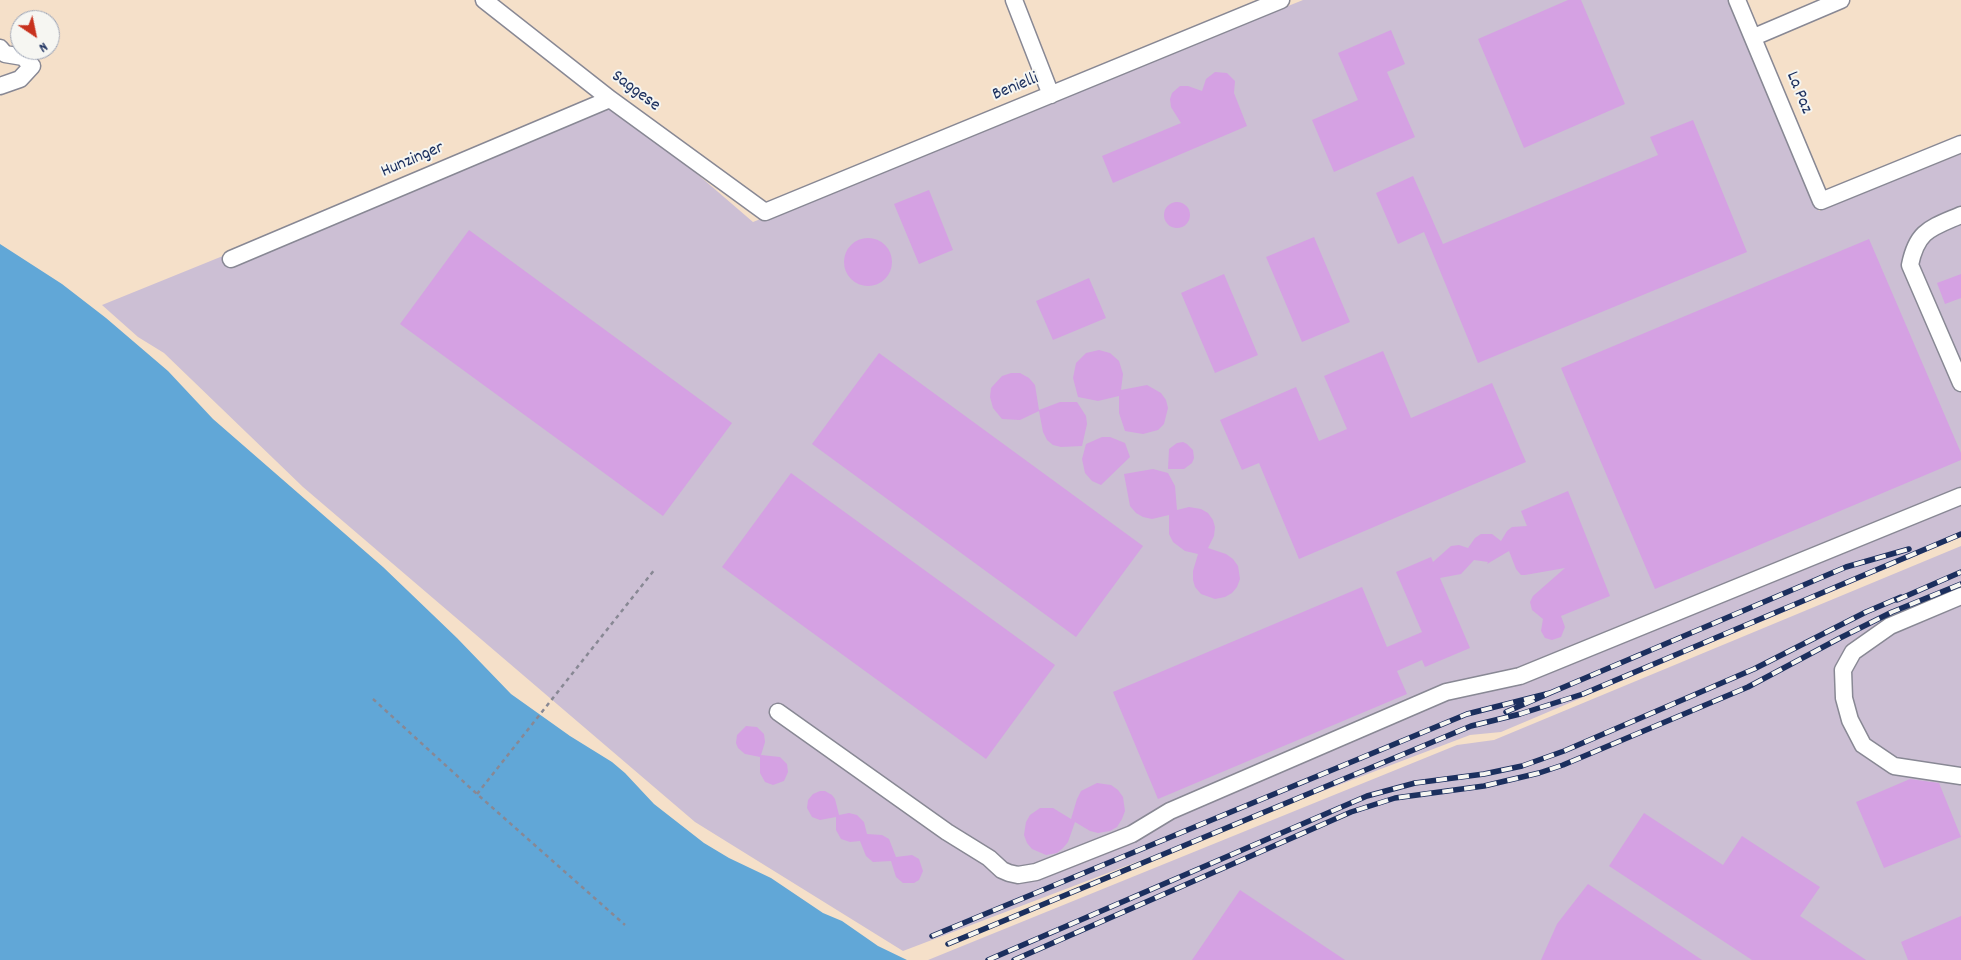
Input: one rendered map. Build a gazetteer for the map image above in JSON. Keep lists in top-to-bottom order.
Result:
{
  "streets": {
    "street": [
      "Benielli",
      "Saggese",
      "La Paz",
      "Hunzinger"
    ]
  },
  "crossings": [
    ["Benielli", "Saggese"],
    ["Saggese", "Hunzinger"]
  ],
  "north": "bottom right"
}
